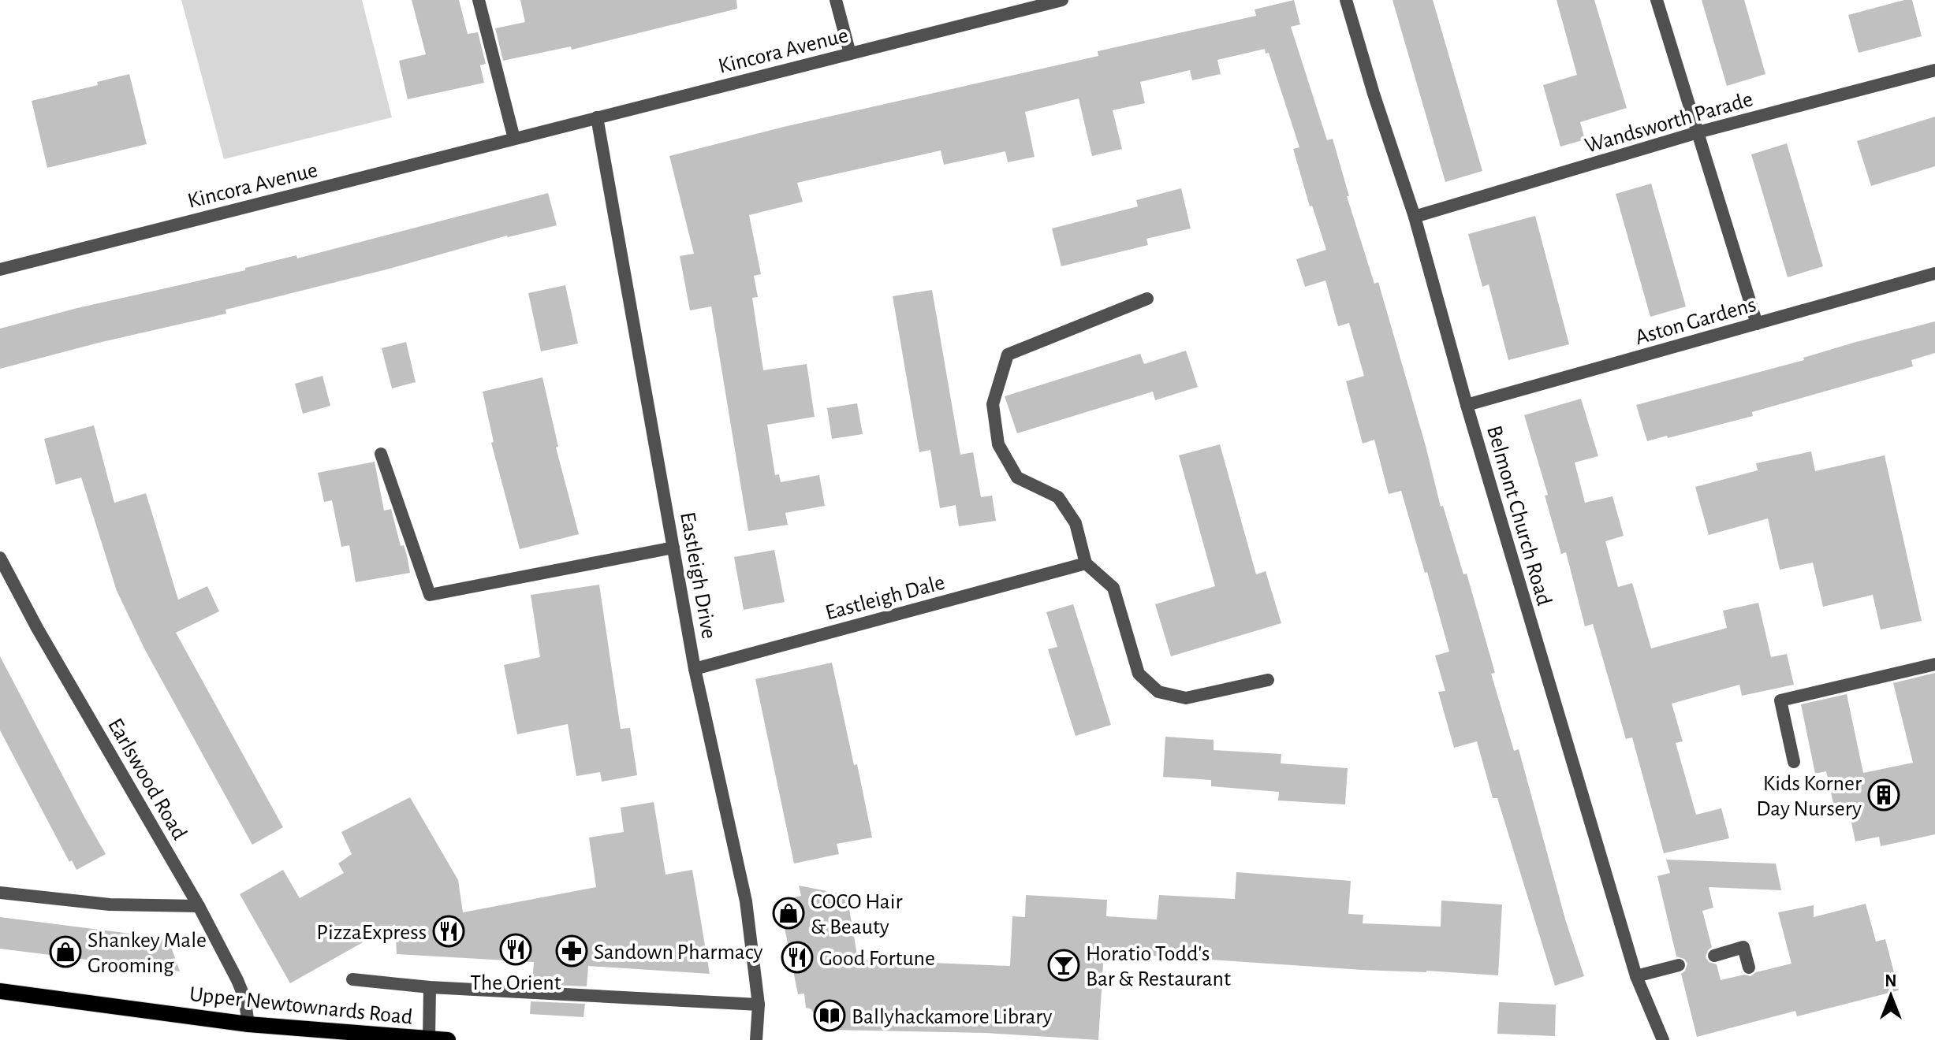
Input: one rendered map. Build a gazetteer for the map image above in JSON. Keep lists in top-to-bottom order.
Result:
{
  "streets": {
    "main road": ["Upper Newtownards Road"],
    "street": [
      "Kincora Avenue",
      "Wandsworth Parade",
      "Aston Gardens",
      "Belmont Church Road",
      "Eastleigh Drive",
      "Eastleigh Dale",
      "Earlswood Road"
    ]
  },
  "crossings": [
    ["Kincora Avenue", "Eastleigh Drive"],
    ["Wandsworth Parade", "Belmont Church Road"],
    ["Aston Gardens", "Belmont Church Road"],
    ["Eastleigh Drive", "Eastleigh Dale"],
    ["Earlswood Road", "Upper Newtownards Road"]
  ],
  "places": {
    "building": ["Kids Korner Day Nursery"],
    "shop": ["COCO Hair & Beauty", "Shankey Male Grooming"],
    "restaurant": ["PizzaExpress", "The Orient", "Good Fortune"],
    "pharmacy": ["Sandown Pharmacy"],
    "bar": ["Horatio Todd's Bar & Restaurant"],
    "library": ["Ballyhackamore Library"]
  },
  "north": "top"
}
